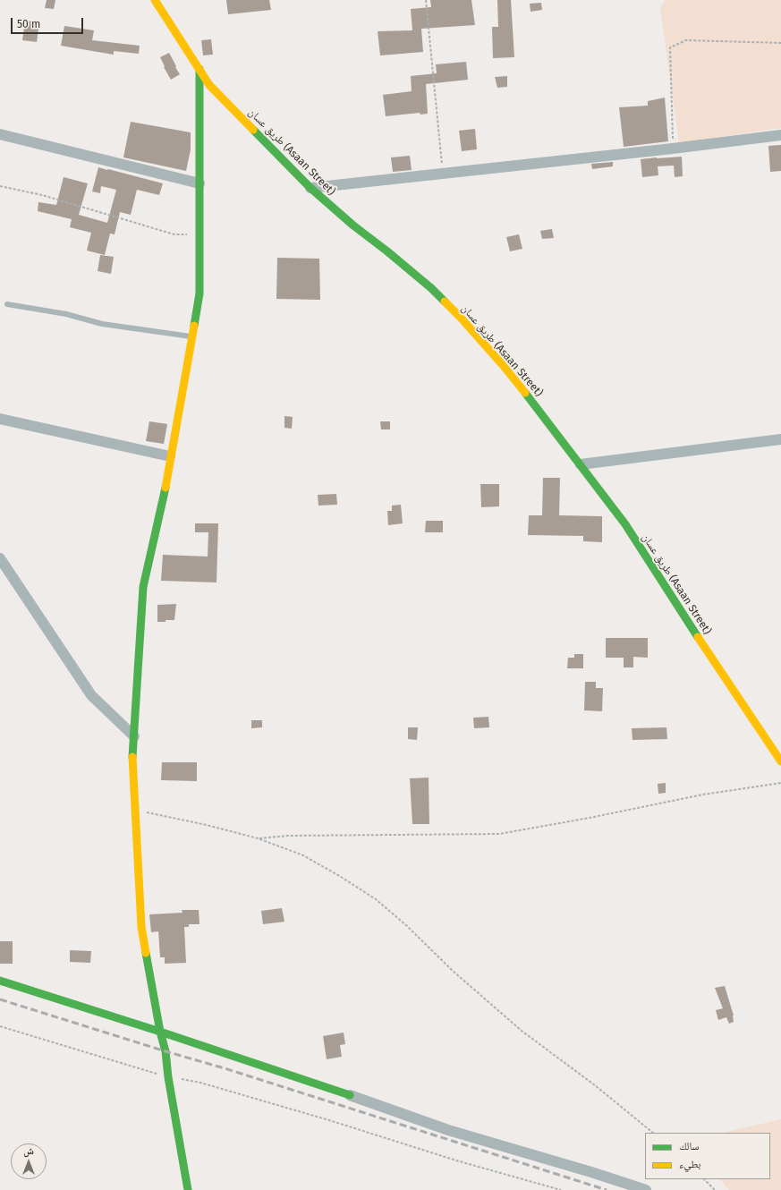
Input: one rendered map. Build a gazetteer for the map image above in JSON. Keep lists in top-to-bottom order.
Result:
{
  "streets": {
    "street": ["طريق عسان (Asaan Street)"]
  },
  "legend": ["سالك", "بطيء"],
  "scale_bar": "50 m",
  "north": "top"
}
